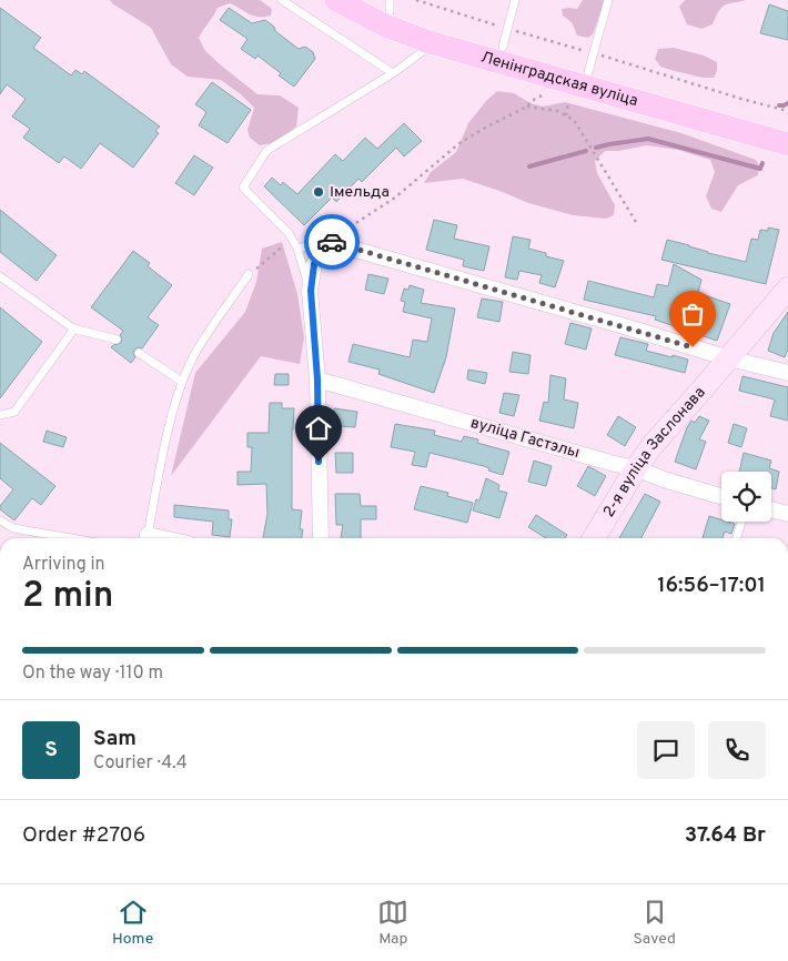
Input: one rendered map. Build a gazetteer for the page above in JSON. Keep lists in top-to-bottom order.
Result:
{
  "streets": {
    "main road": ["Ленінградская вуліца", "2-я вуліца Заслонава"],
    "street": ["вуліца Гастэлы"]
  },
  "crossings": [
    ["вуліца Гастэлы", "2-я вуліца Заслонава"]
  ],
  "places": ["Імельда"],
  "page": {
    "heading": ["2 min", "Arriving in", "16:56–17:01"],
    "panel": [
      "Sam",
      "Courier · 4.4",
      "Order #2706",
      "37.64 Br"
    ],
    "bar": "On the way · 110 m",
    "round": "S",
    "tabs": ["Home", "Map", "Saved"]
  }
}
